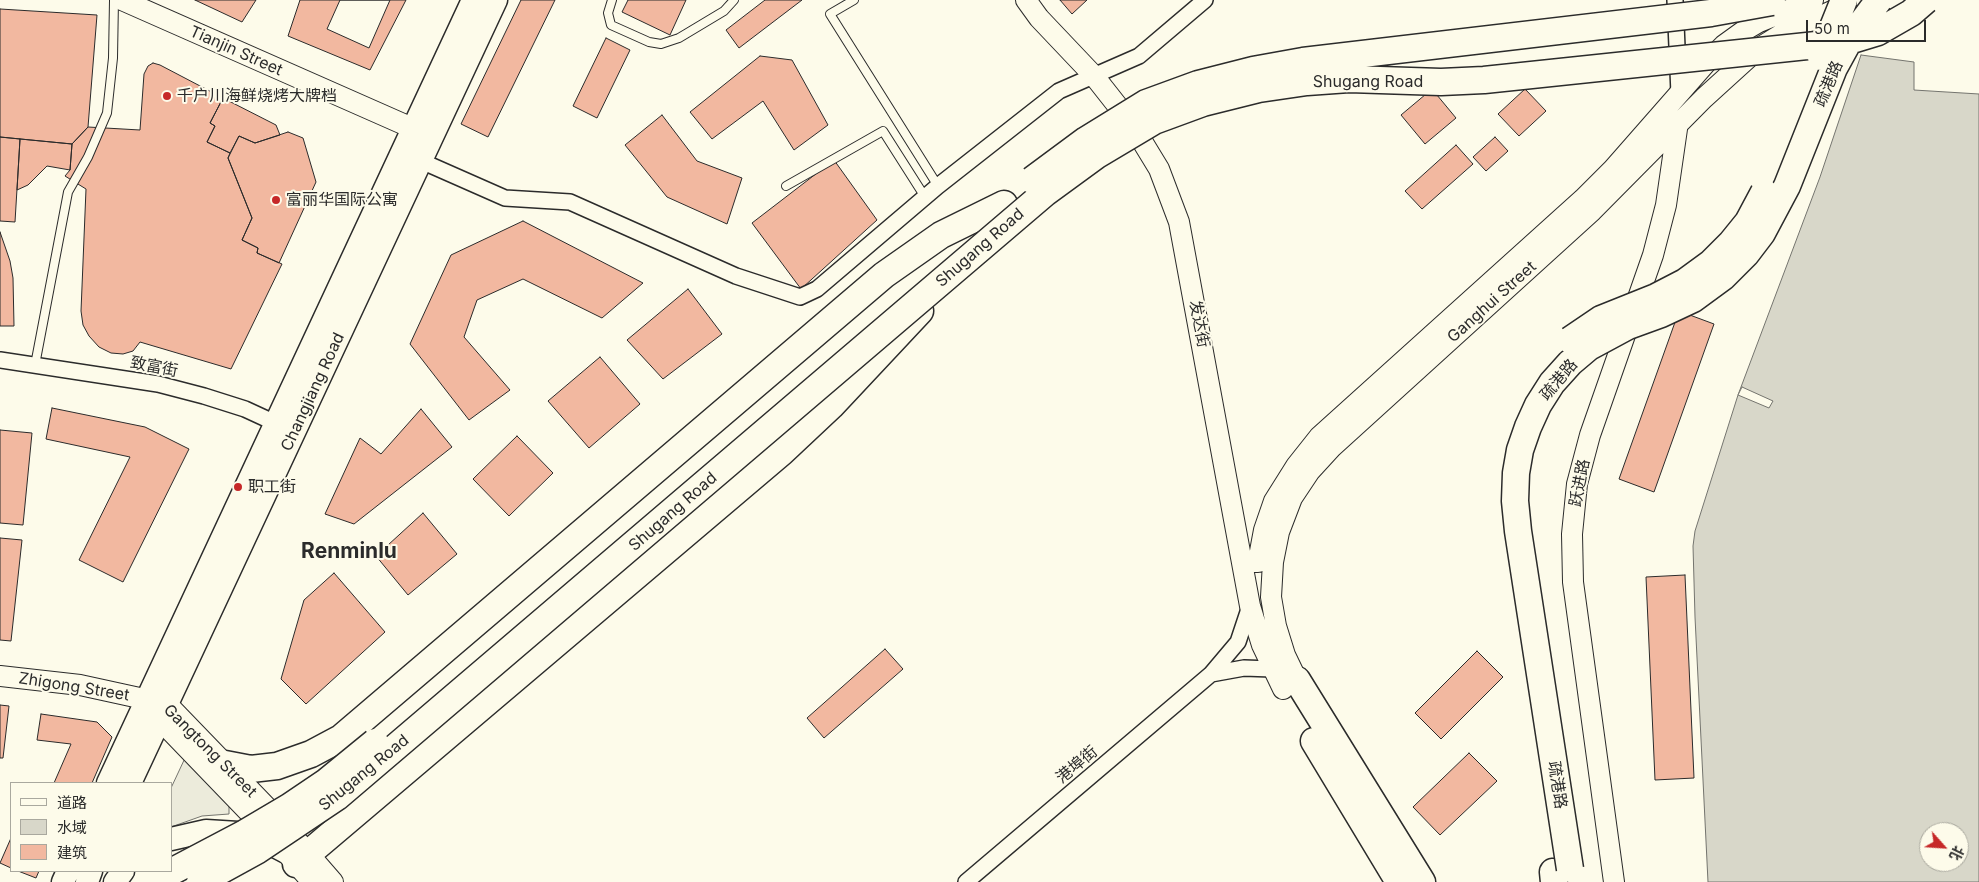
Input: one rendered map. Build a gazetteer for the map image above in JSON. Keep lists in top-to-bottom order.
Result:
{
  "streets": {
    "highway": ["Shugang Road", "疏港路"],
    "main road": ["Changjiang Road"],
    "street": [
      "Tianjin Street",
      "Ganghui Street",
      "发达街",
      "致富街",
      "跃进路",
      "Zhigong Street",
      "Gangtong Street",
      "港埠街"
    ]
  },
  "crossings": [
    ["Tianjin Street", "Changjiang Road"],
    ["Ganghui Street", "发达街"],
    ["Ganghui Street", "跃进路"],
    ["发达街", "港埠街"],
    ["致富街", "Changjiang Road"],
    ["Changjiang Road", "Zhigong Street"],
    ["Changjiang Road", "Gangtong Street"],
    ["Zhigong Street", "Gangtong Street"]
  ],
  "districts": ["Renminlu"],
  "places": ["千户川海鲜烧烤大牌档", "富丽华国际公寓", "职工街"],
  "legend": ["道路", "水域", "建筑"],
  "scale_bar": "50 m",
  "north": "bottom right"
}
